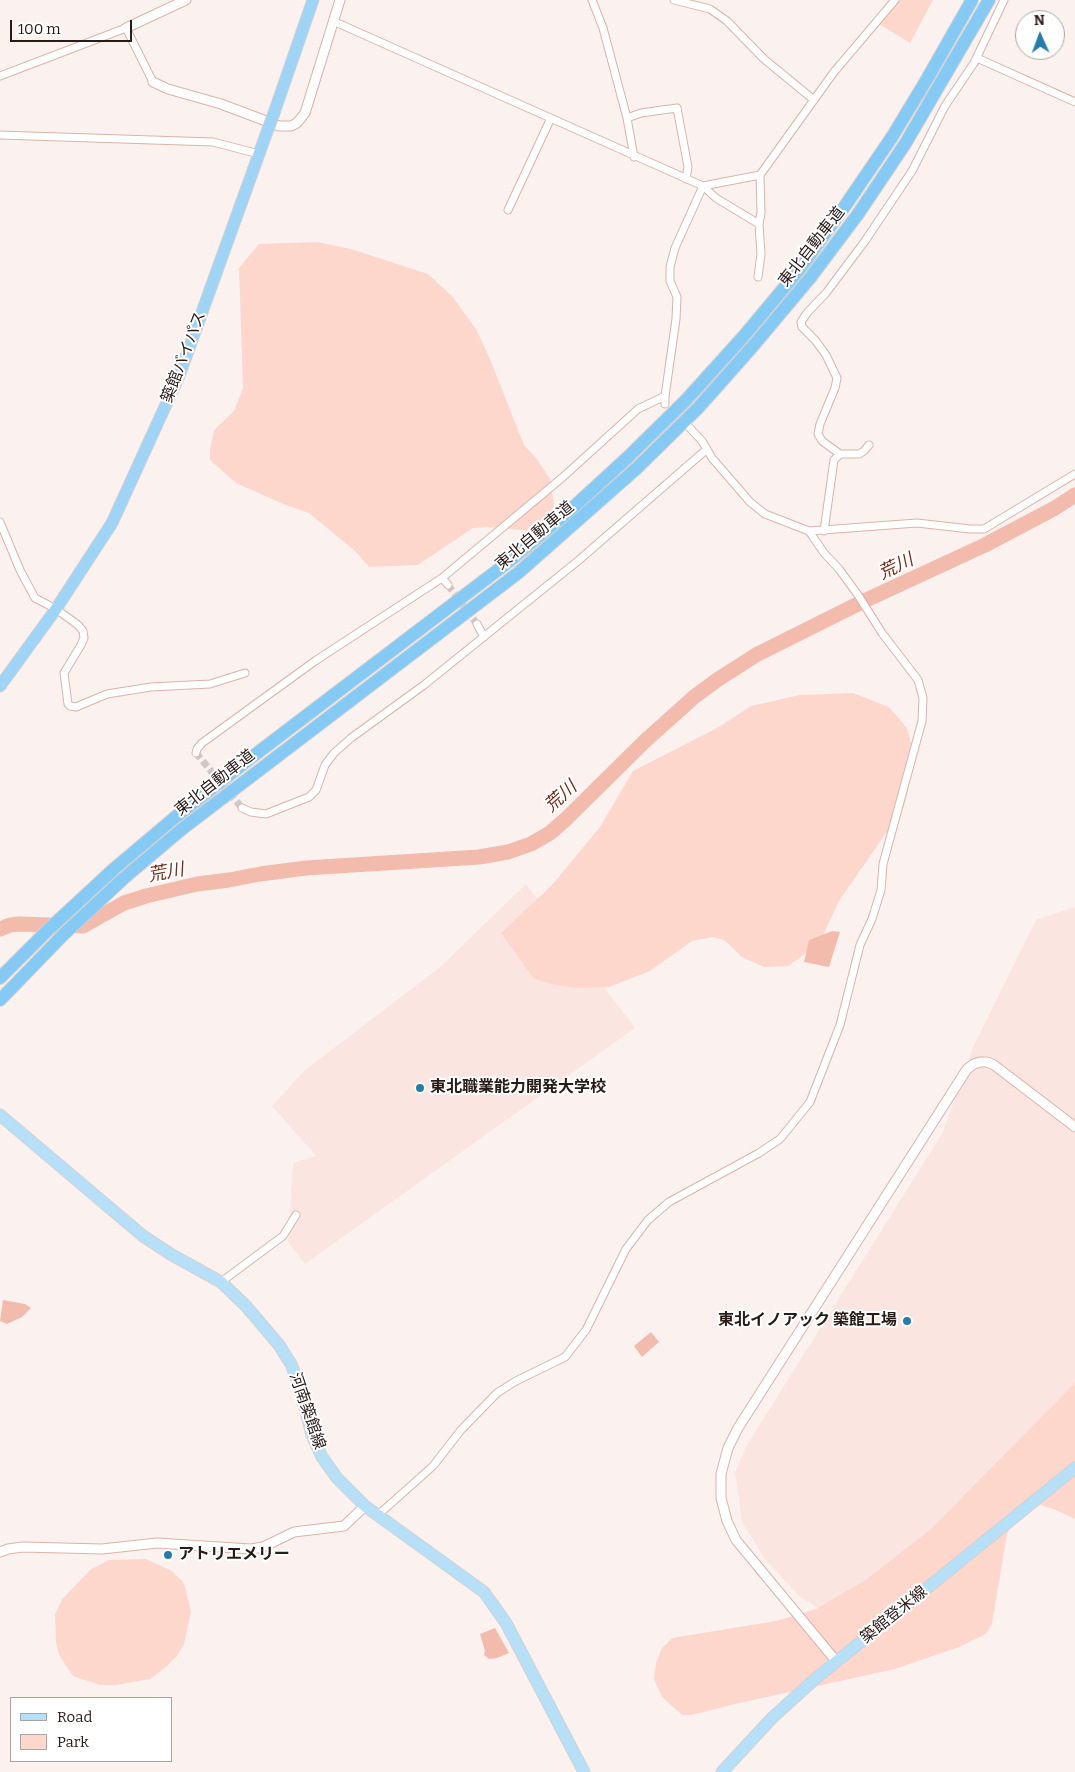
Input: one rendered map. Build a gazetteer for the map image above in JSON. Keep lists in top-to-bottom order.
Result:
{
  "streets": {
    "highway": ["東北自動車道", "築館バイパス"],
    "main road": ["河南築館線", "築館登米線"]
  },
  "water": ["荒川"],
  "places": ["東北職業能力開発大学校", "東北イノアック 築館工場", "アトリエメリー"],
  "legend": ["Road", "Park"],
  "scale_bar": "100 m",
  "north": "top"
}
